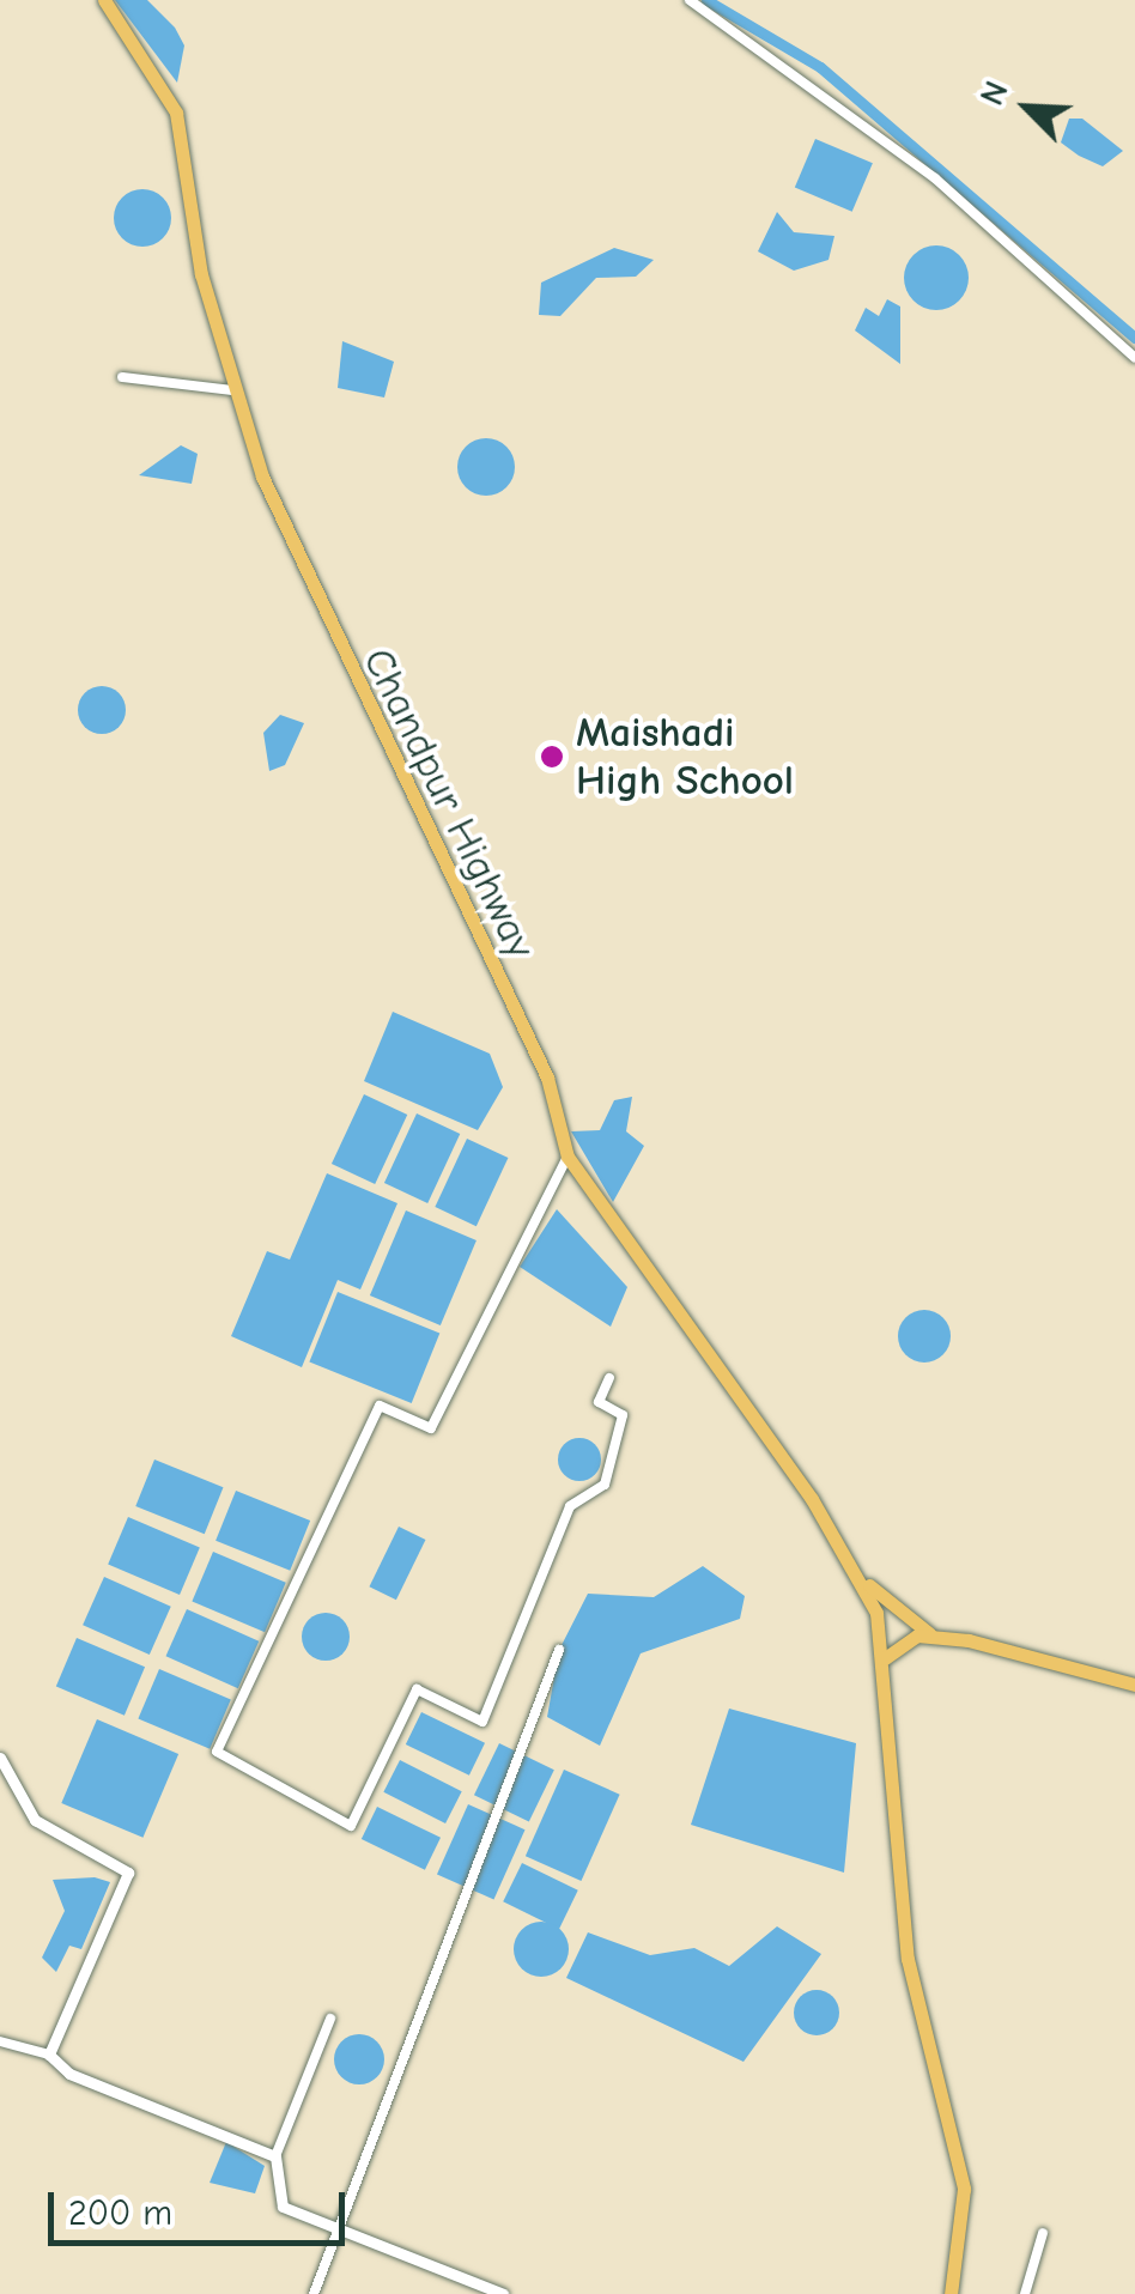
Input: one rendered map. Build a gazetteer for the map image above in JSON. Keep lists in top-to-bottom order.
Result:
{
  "streets": {
    "main road": ["Chandpur Highway"]
  },
  "places": ["Maishadi High School"],
  "scale_bar": "200 m",
  "north": "top left"
}
